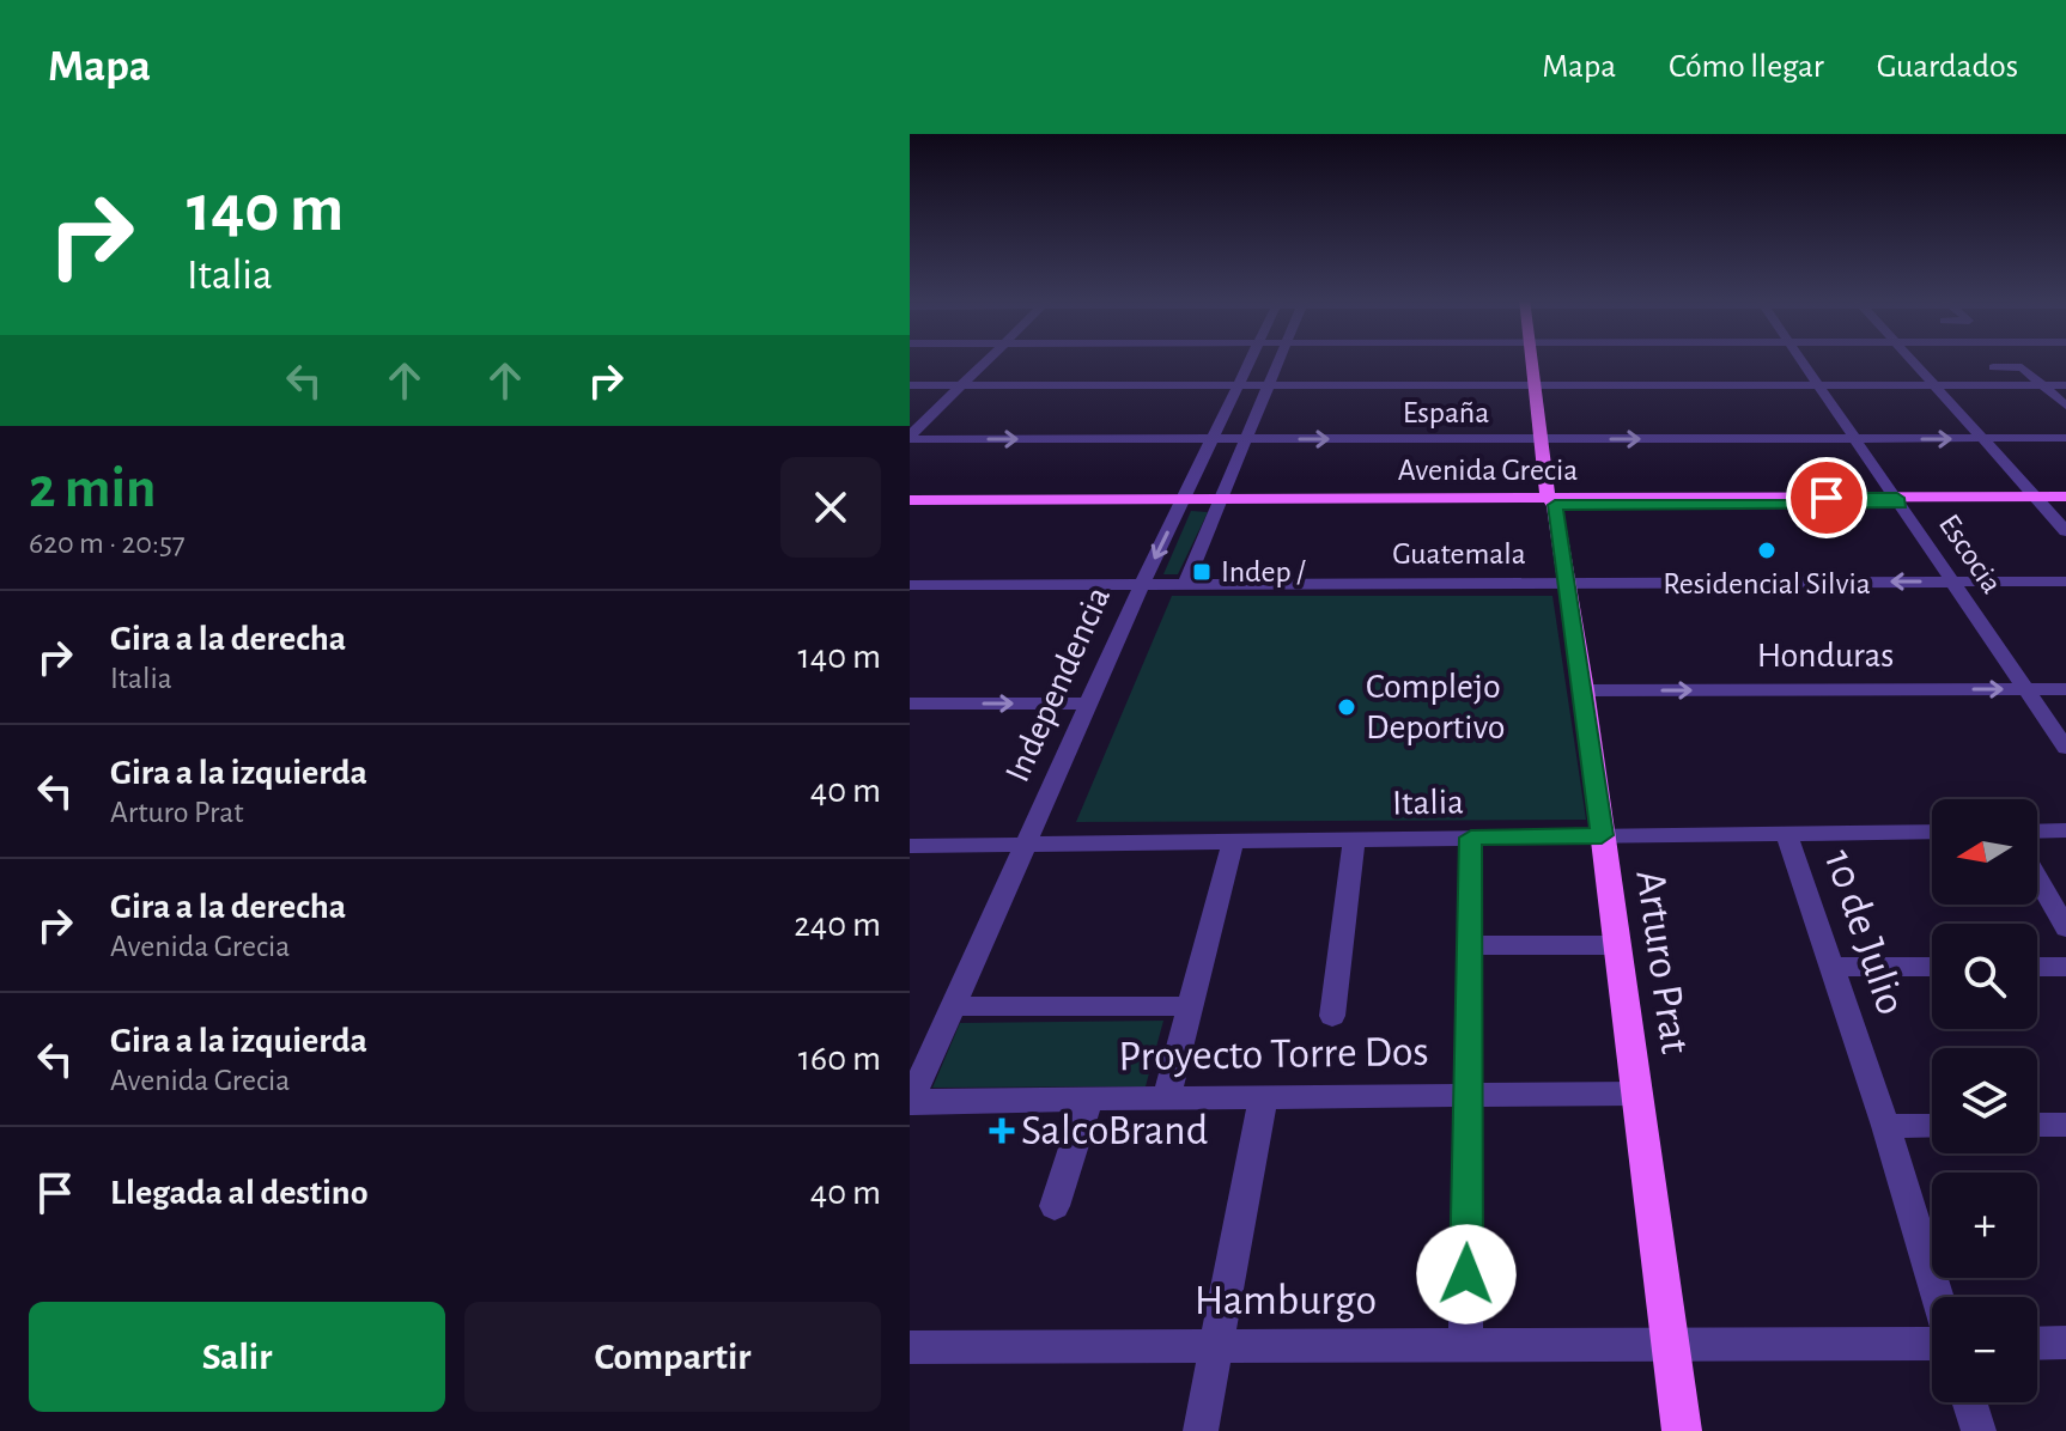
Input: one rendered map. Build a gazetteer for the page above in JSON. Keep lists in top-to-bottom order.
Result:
{
  "streets": {
    "main road": ["Avenida Grecia", "Arturo Prat"],
    "street": [
      "España",
      "Guatemala",
      "Escocia",
      "Honduras",
      "Independencia",
      "Italia",
      "10 de Julio",
      "Proyecto Torre Dos",
      "Hamburgo"
    ]
  },
  "crossings": [
    ["España", "Escocia"],
    ["España", "Independencia"],
    ["España", "Arturo Prat"],
    ["Avenida Grecia", "Escocia"],
    ["Avenida Grecia", "Independencia"],
    ["Avenida Grecia", "Arturo Prat"],
    ["Guatemala", "Escocia"],
    ["Guatemala", "Independencia"],
    ["Guatemala", "Arturo Prat"],
    ["Escocia", "Honduras"],
    ["Honduras", "Arturo Prat"],
    ["Independencia", "Italia"],
    ["Independencia", "Proyecto Torre Dos"],
    ["Italia", "10 de Julio"],
    ["Italia", "Arturo Prat"],
    ["Arturo Prat", "Proyecto Torre Dos"],
    ["Arturo Prat", "Hamburgo"]
  ],
  "one_way": ["Honduras"],
  "places": {
    "other": ["Residencial Silvia", "Complejo Deportivo"],
    "transit": ["Indep /"],
    "health": ["SalcoBrand"]
  },
  "north": "left",
  "page": {
    "header": "Mapa",
    "nav": ["Mapa", "Cómo llegar", "Guardados"],
    "turn": ["140 m", "Italia"],
    "heading": ["2 min", "620 m · 20:57"],
    "list": [
      {
        "name": "Gira a la derecha",
        "note": "Italia",
        "value": "140 m"
      },
      {
        "name": "Gira a la izquierda",
        "note": "Arturo Prat",
        "value": "40 m"
      },
      {
        "name": "Gira a la derecha",
        "note": "Avenida Grecia",
        "value": "240 m"
      },
      {
        "name": "Gira a la izquierda",
        "note": "Avenida Grecia",
        "value": "160 m"
      },
      {
        "name": "Llegada al destino",
        "value": "40 m"
      }
    ],
    "map_buttons": ["+", "−"],
    "buttons": ["Salir", "Compartir"]
  }
}
